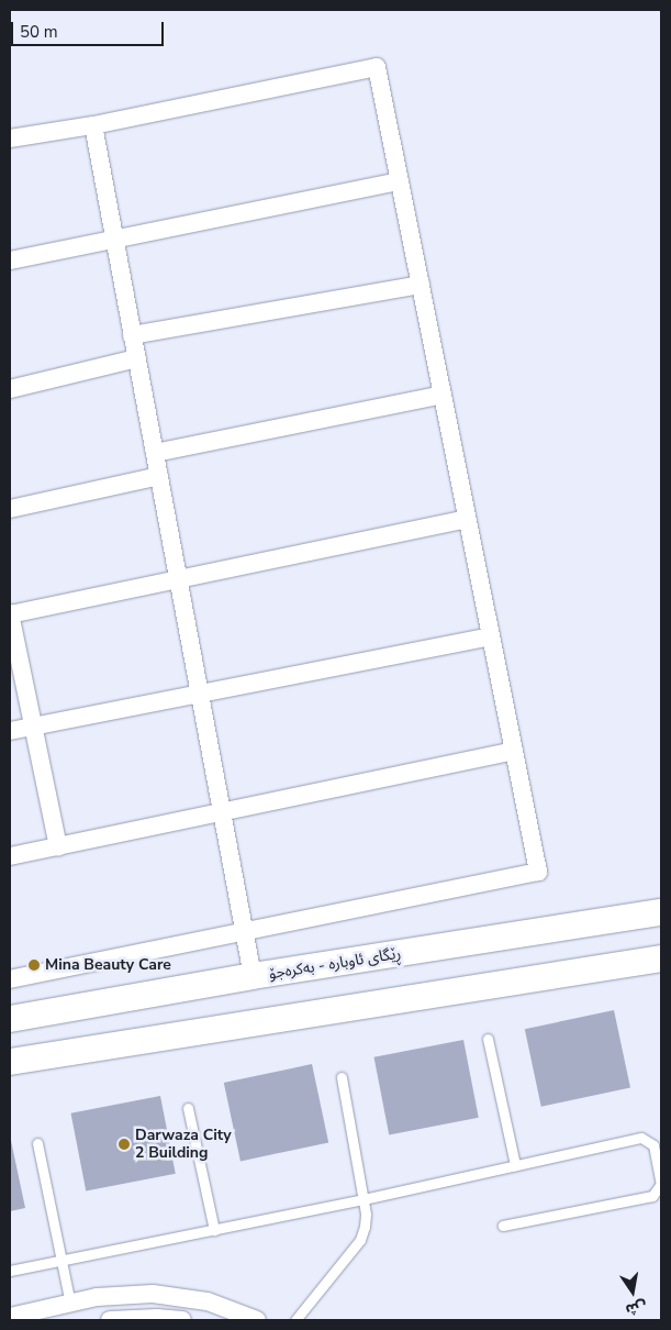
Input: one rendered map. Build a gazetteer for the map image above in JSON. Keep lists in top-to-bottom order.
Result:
{
  "streets": {
    "main road": ["ڕێگای ئاوبارە - بەکرەجۆ"]
  },
  "places": ["Mina Beauty Care", "Darwaza City 2 Building"],
  "scale_bar": "50 m",
  "north": "bottom"
}
